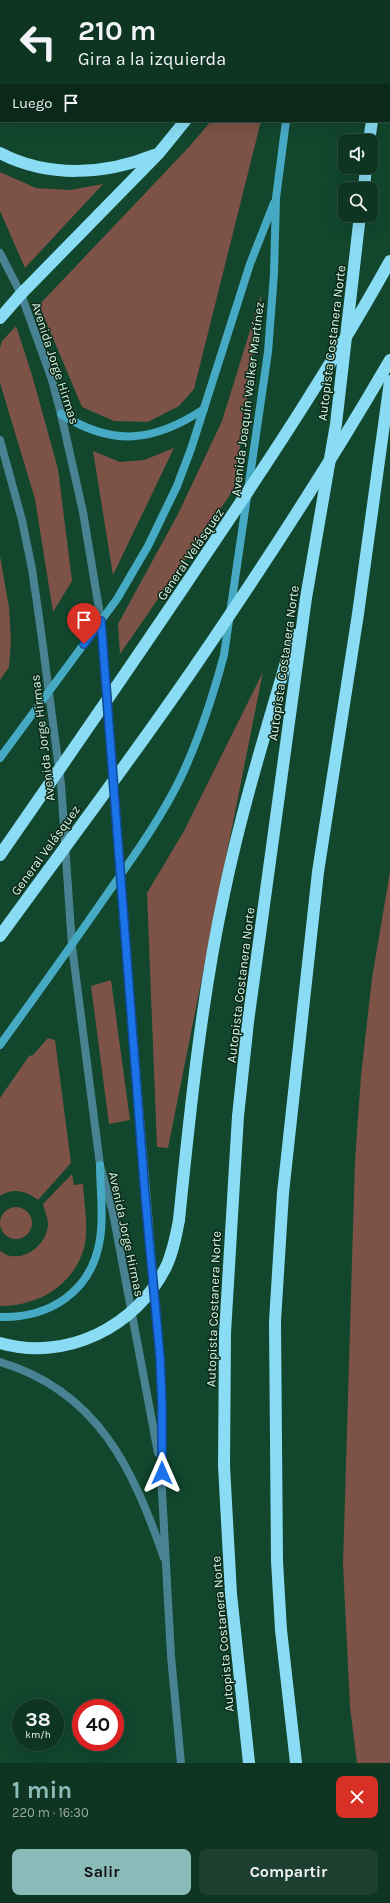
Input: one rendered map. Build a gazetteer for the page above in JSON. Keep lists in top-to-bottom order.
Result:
{
  "streets": {
    "highway": ["Autopista Costanera Norte", "General Velásquez"],
    "main road": ["Avenida Joaquín Walker Martínez"],
    "street": ["Avenida Jorge Hirmas"]
  },
  "crossings": [
    ["Avenida Jorge Hirmas", "Avenida Joaquín Walker Martínez"]
  ],
  "page": {
    "turn": ["210 m", "Gira a la izquierda"],
    "then": "Luego",
    "speed": "38 km/h",
    "limit": "40",
    "heading": ["1 min", "220 m · 16:30"],
    "buttons": ["Salir", "Compartir"]
  }
}
